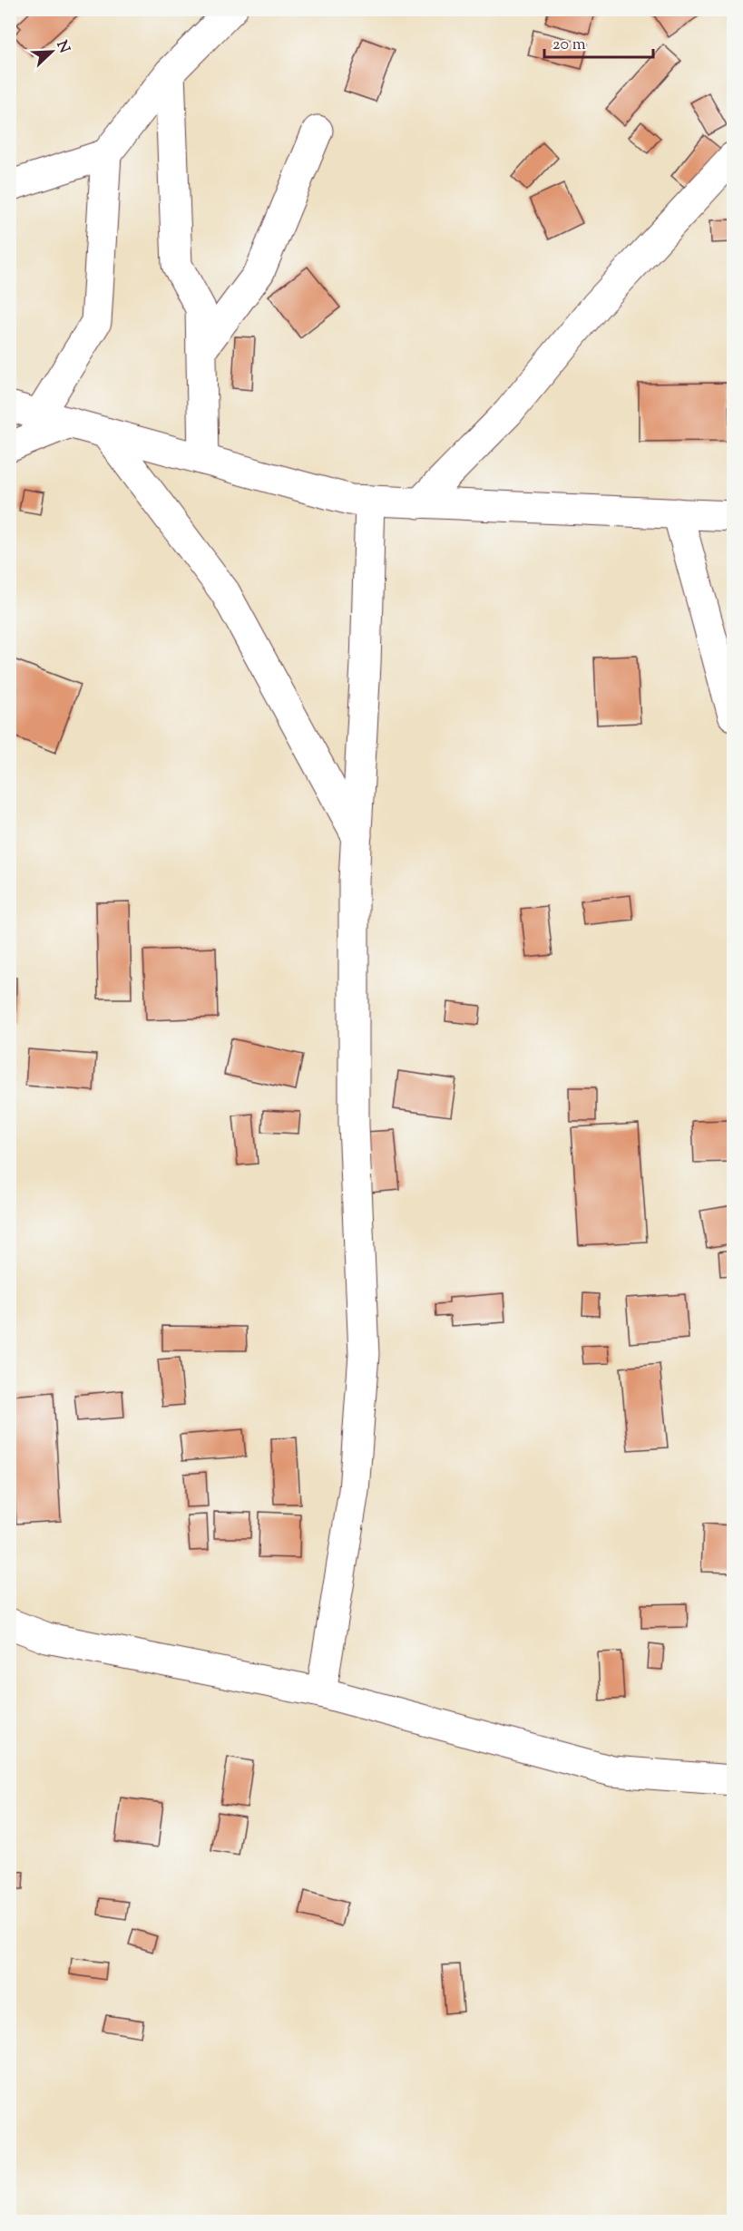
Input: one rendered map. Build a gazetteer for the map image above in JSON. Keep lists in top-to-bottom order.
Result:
{
  "scale_bar": "20 m",
  "north": "top right"
}
